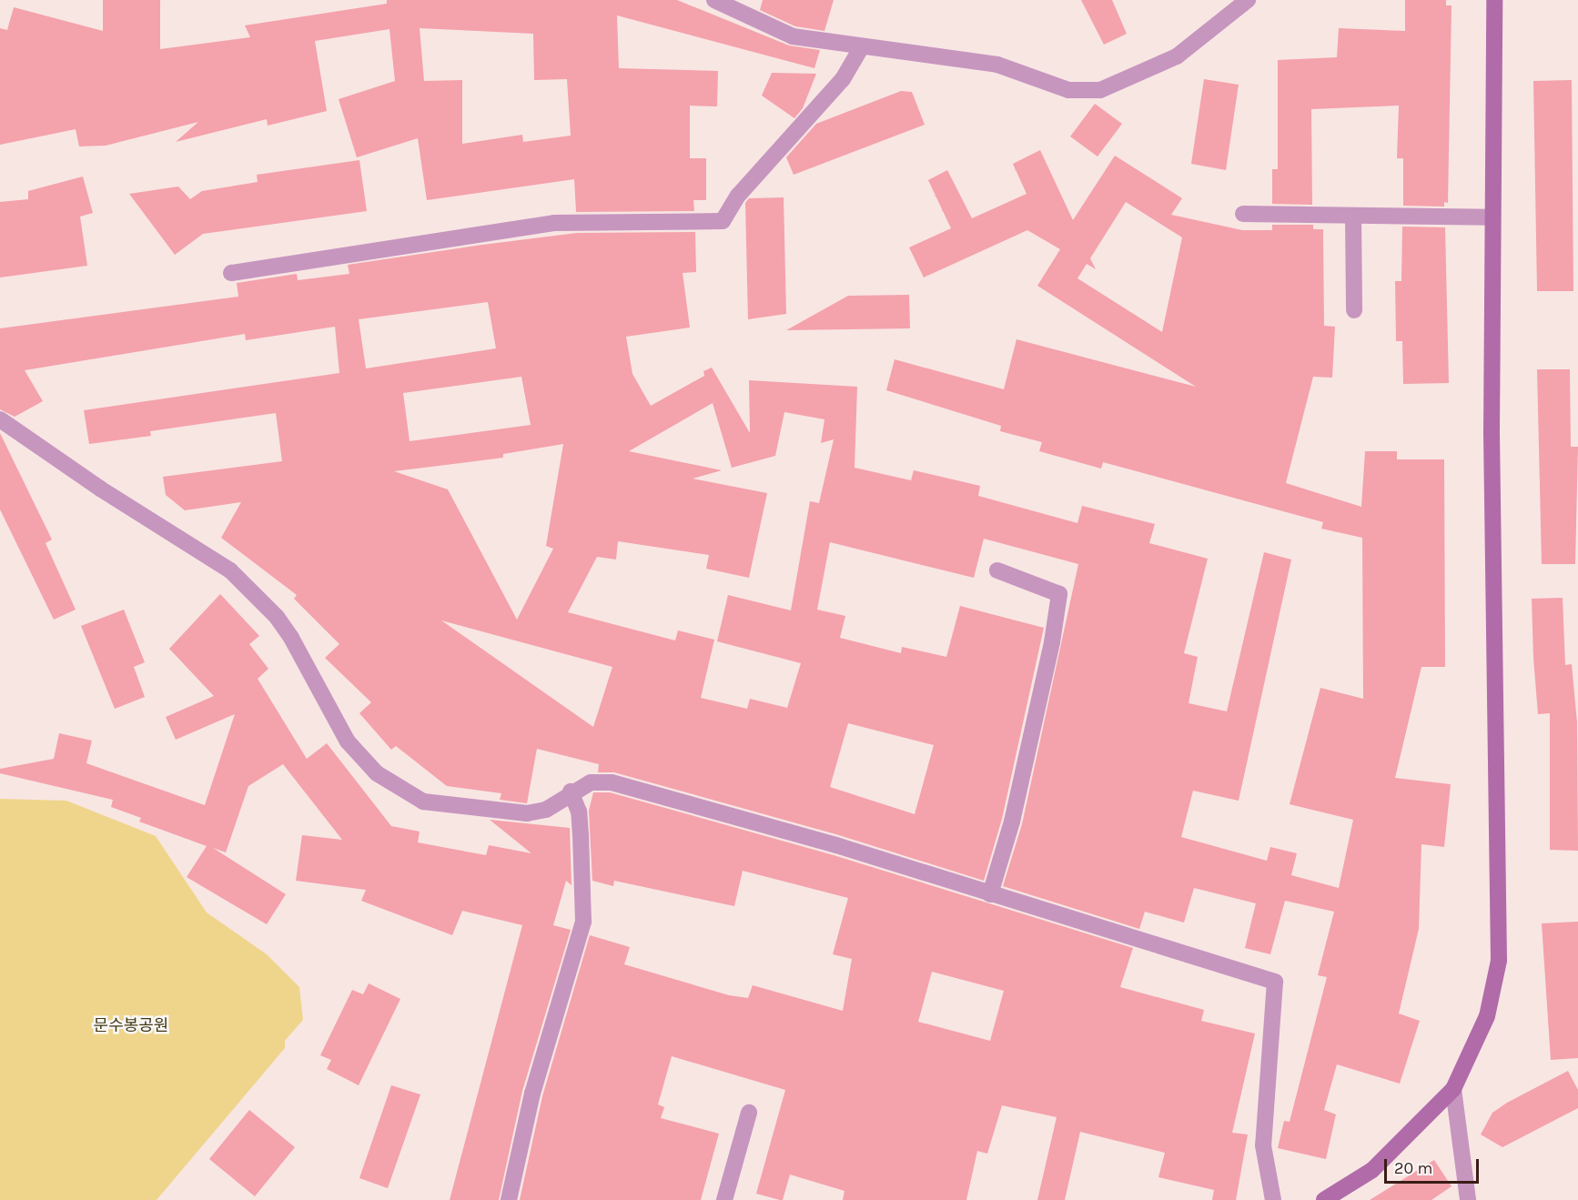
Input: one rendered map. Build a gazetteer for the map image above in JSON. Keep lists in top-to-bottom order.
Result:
{
  "parks": ["문수봉공원"],
  "scale_bar": "20 m"
}
